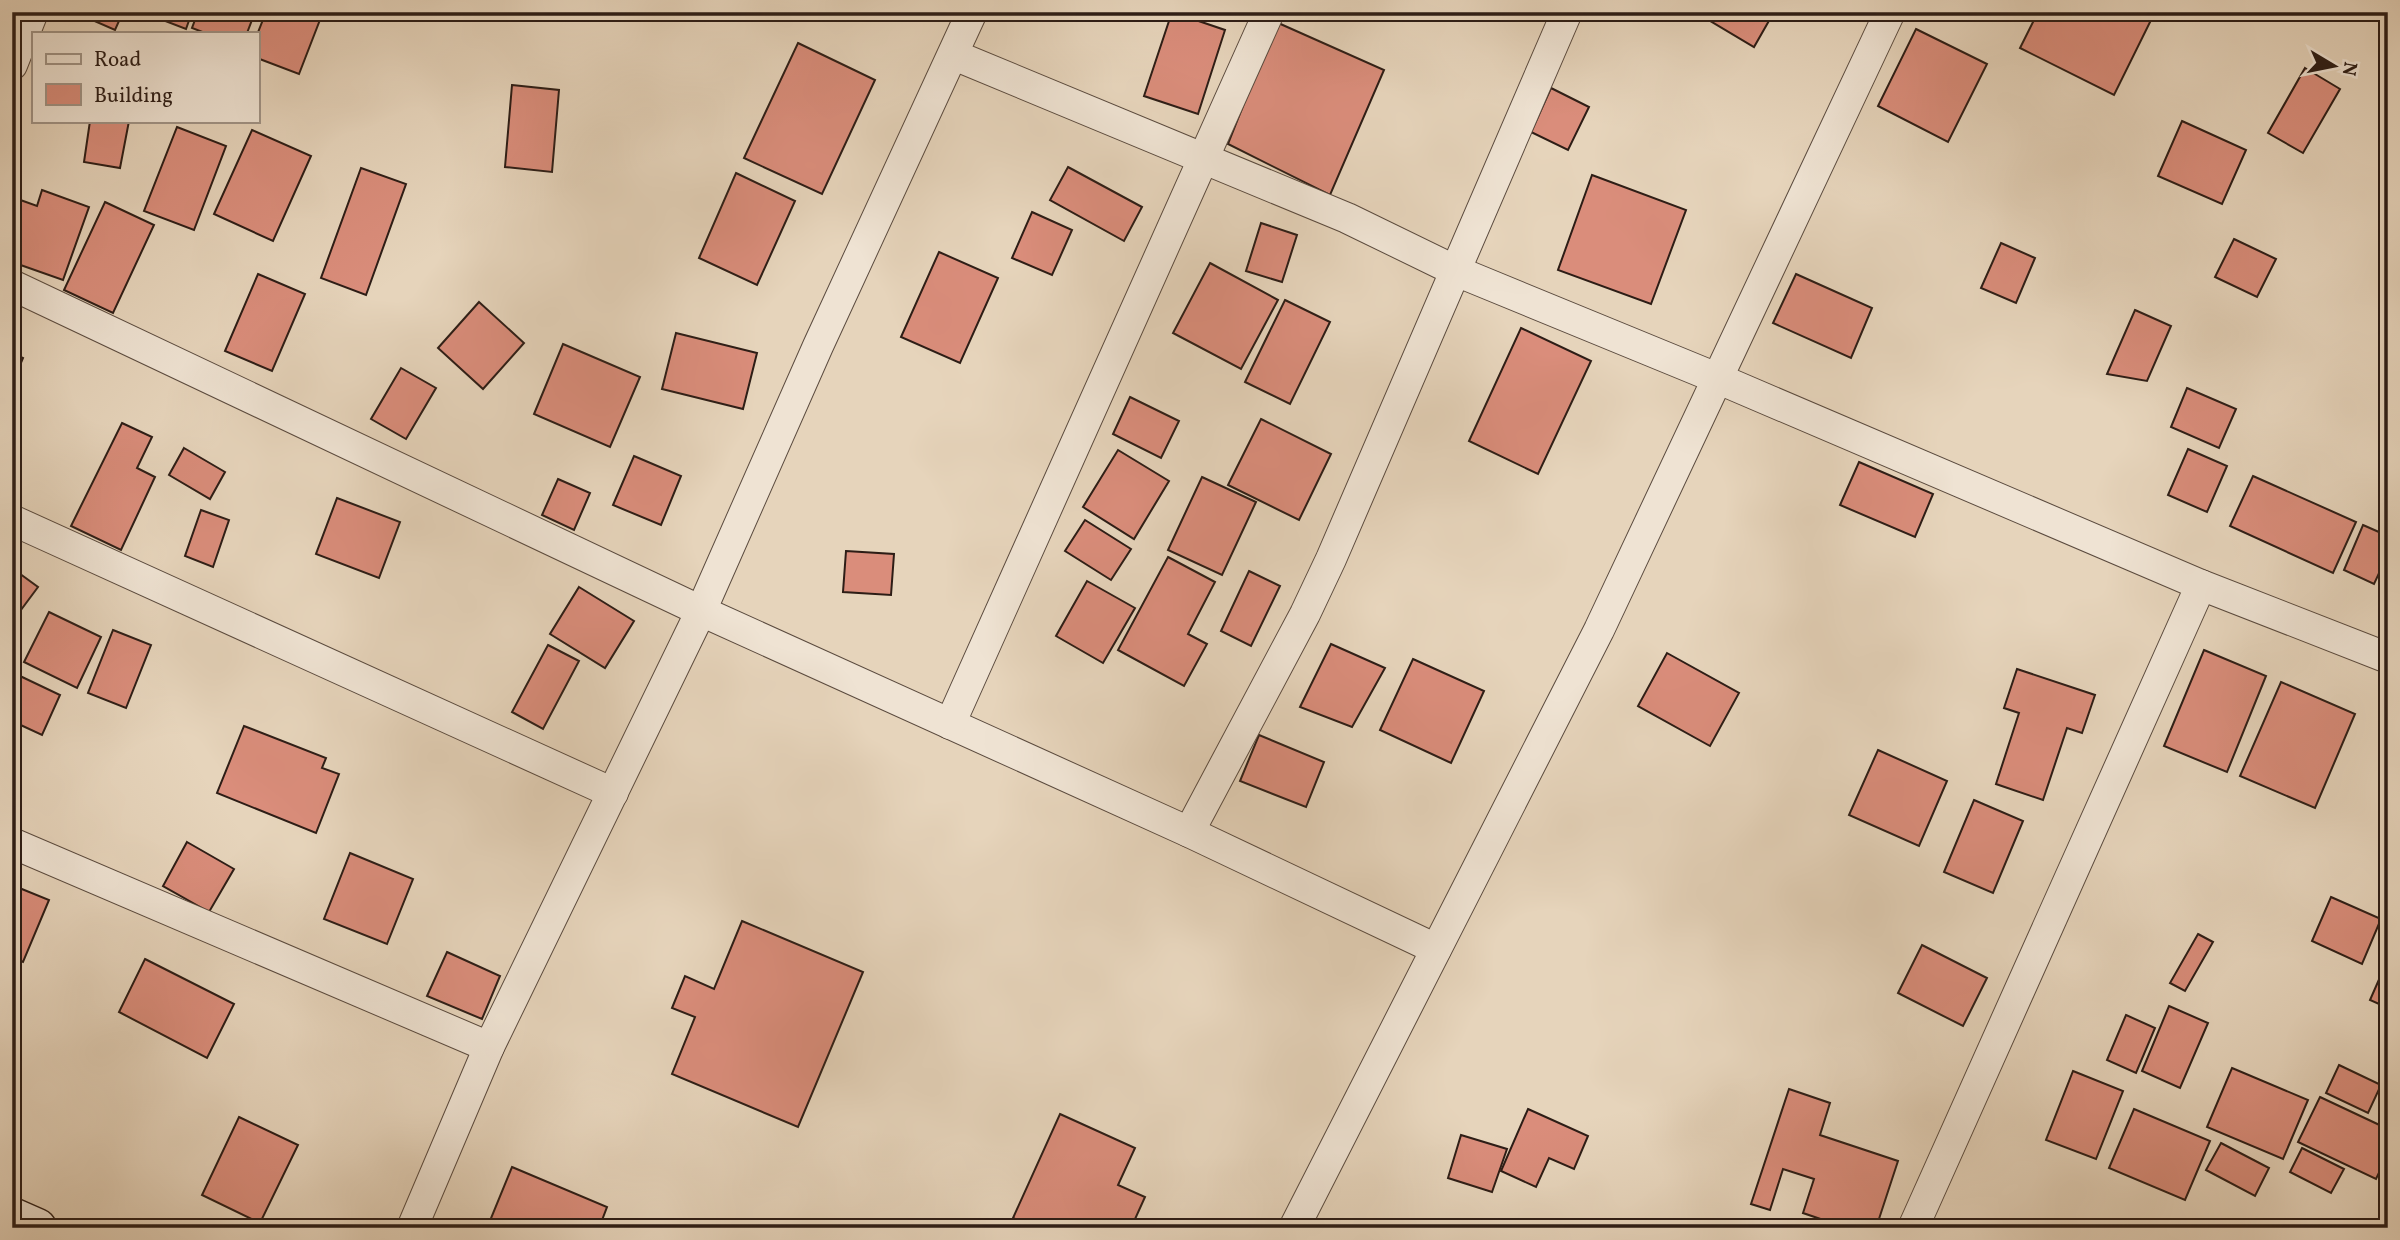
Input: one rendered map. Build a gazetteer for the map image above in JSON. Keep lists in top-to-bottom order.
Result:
{
  "legend": ["Road", "Building"],
  "north": "right"
}
